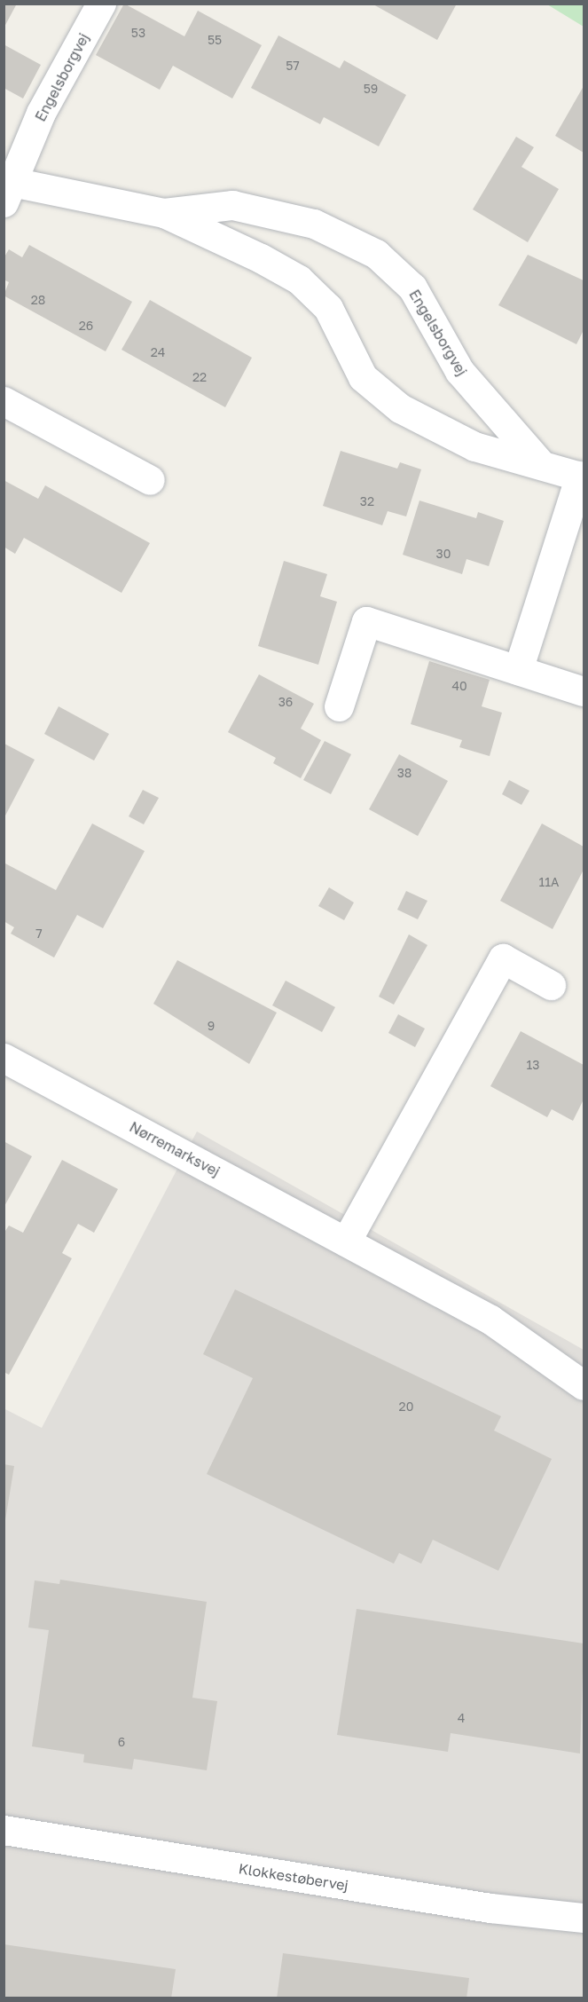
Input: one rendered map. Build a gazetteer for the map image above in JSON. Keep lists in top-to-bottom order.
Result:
{
  "streets": {
    "street": ["Engelsborgvej", "Nørremarksvej", "Klokkestøbervej"]
  },
  "house_numbers": [
    "53",
    "55",
    "57",
    "59",
    "28",
    "26",
    "24",
    "22",
    "32",
    "30",
    "40",
    "36",
    "38",
    "11A",
    "7",
    "9",
    "13",
    "20",
    "4",
    "6"
  ]
}
